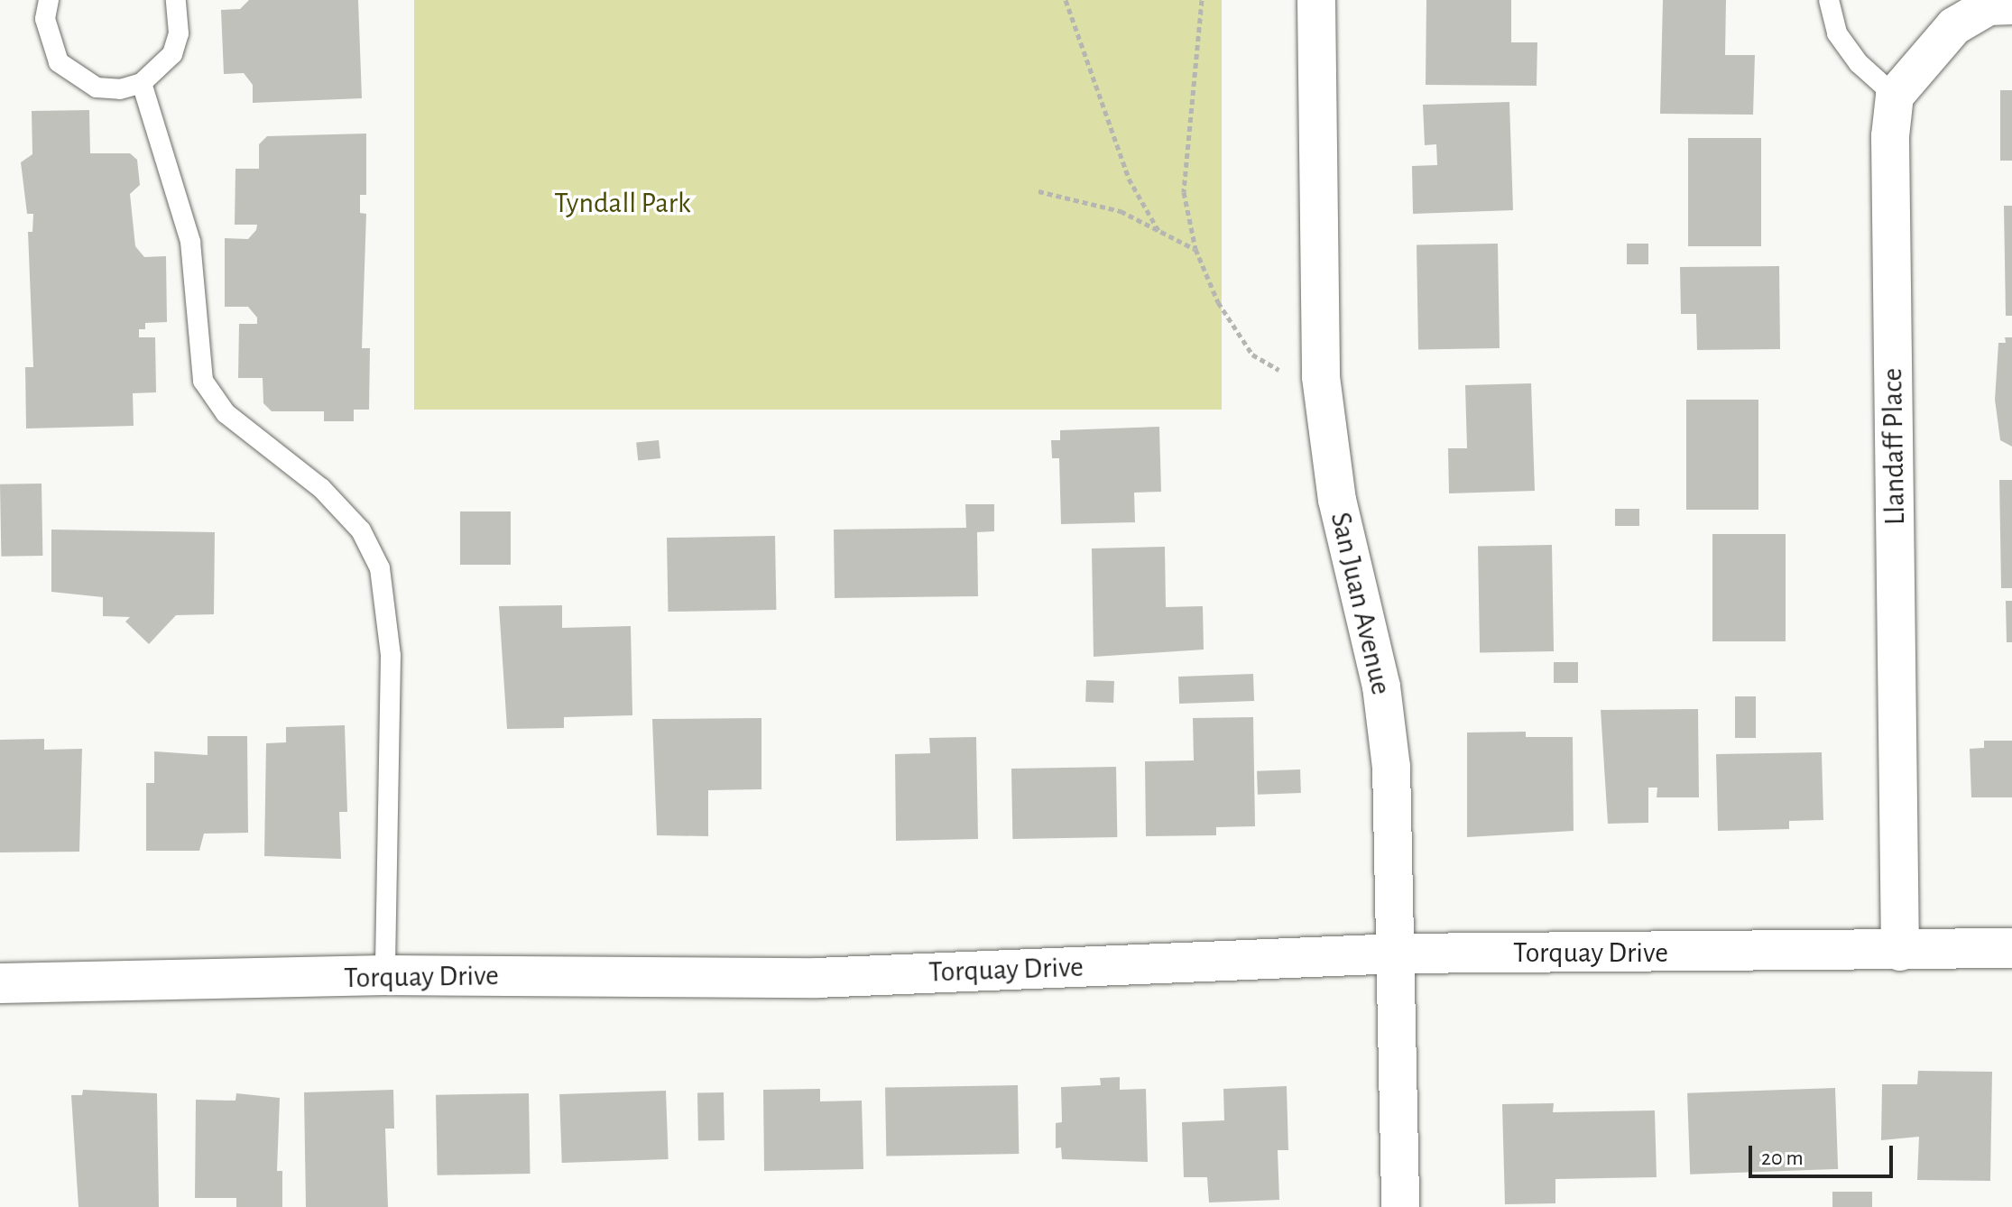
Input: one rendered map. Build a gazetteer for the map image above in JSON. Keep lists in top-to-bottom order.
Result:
{
  "streets": {
    "street": ["Llandaff Place", "San Juan Avenue", "Torquay Drive"]
  },
  "crossings": [
    ["Llandaff Place", "Torquay Drive"],
    ["San Juan Avenue", "Torquay Drive"]
  ],
  "parks": ["Tyndall Park"],
  "scale_bar": "20 m"
}
